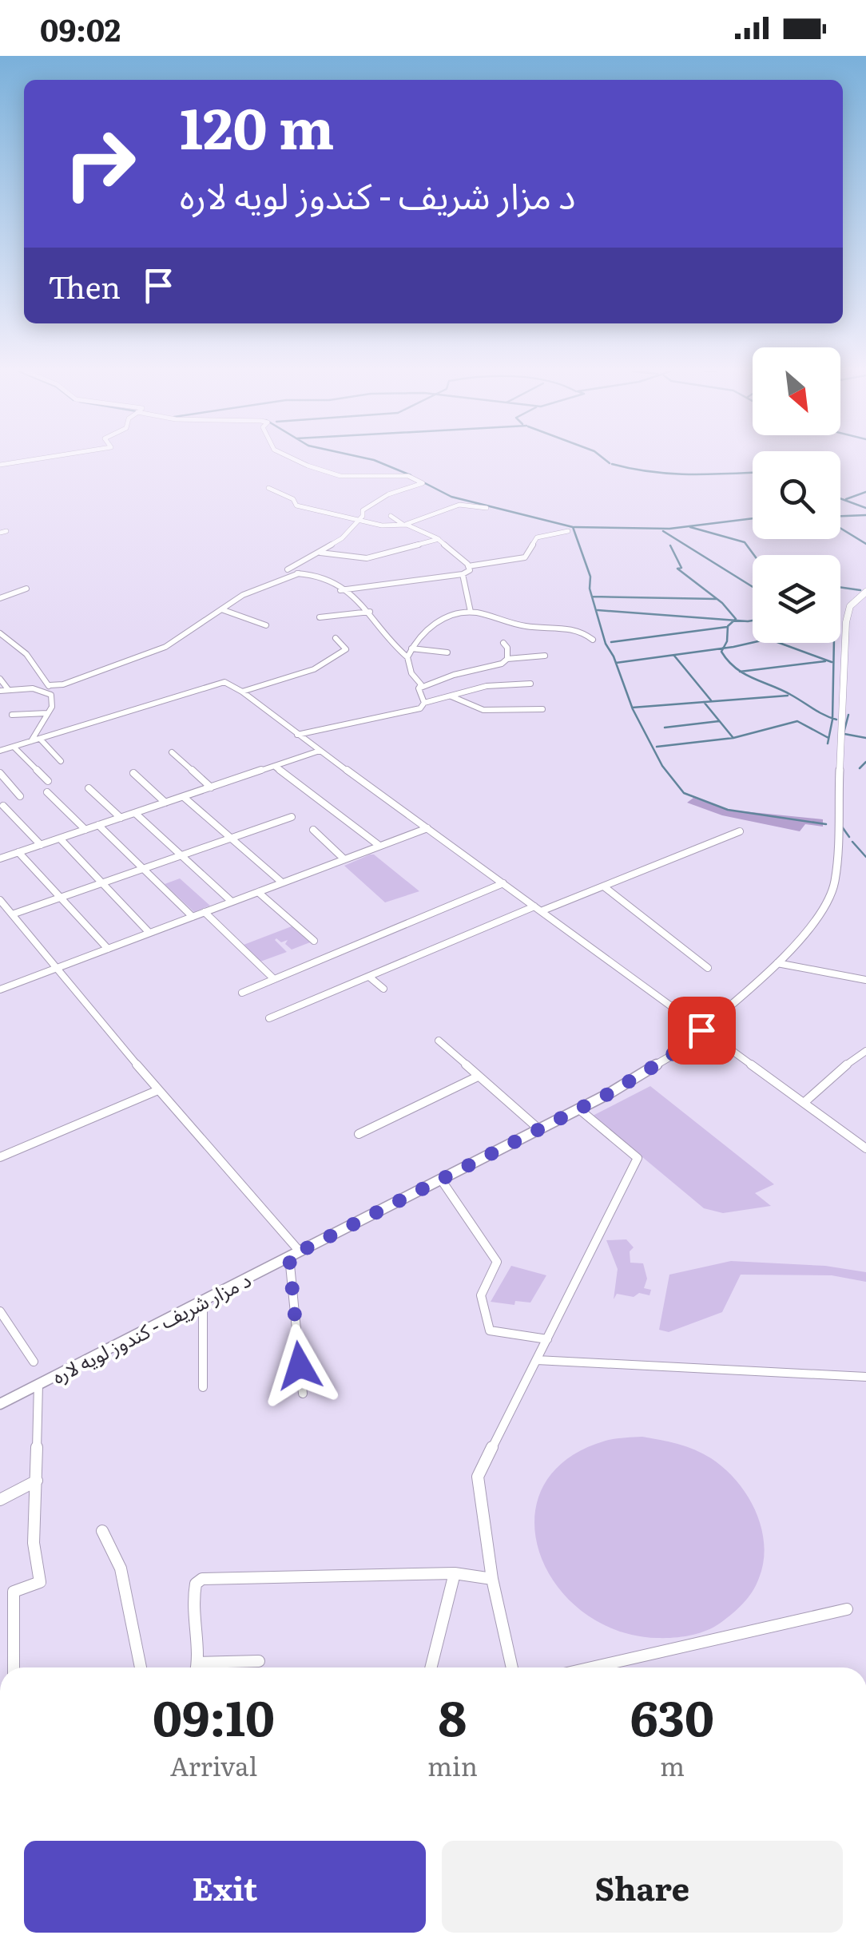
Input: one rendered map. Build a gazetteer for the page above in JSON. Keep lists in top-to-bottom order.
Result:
{
  "streets": {
    "main road": ["د مزار شریف - کندوز لویه لاره"]
  },
  "north": "bottom right",
  "page": {
    "status": "09:02",
    "turn": ["120 m", "د مزار شریف - کندوز لویه لاره"],
    "then": "Then",
    "eta": [
      "09:10",
      "Arrival",
      "8",
      "min",
      "630",
      "m"
    ],
    "buttons": ["Exit", "Share"]
  }
}
